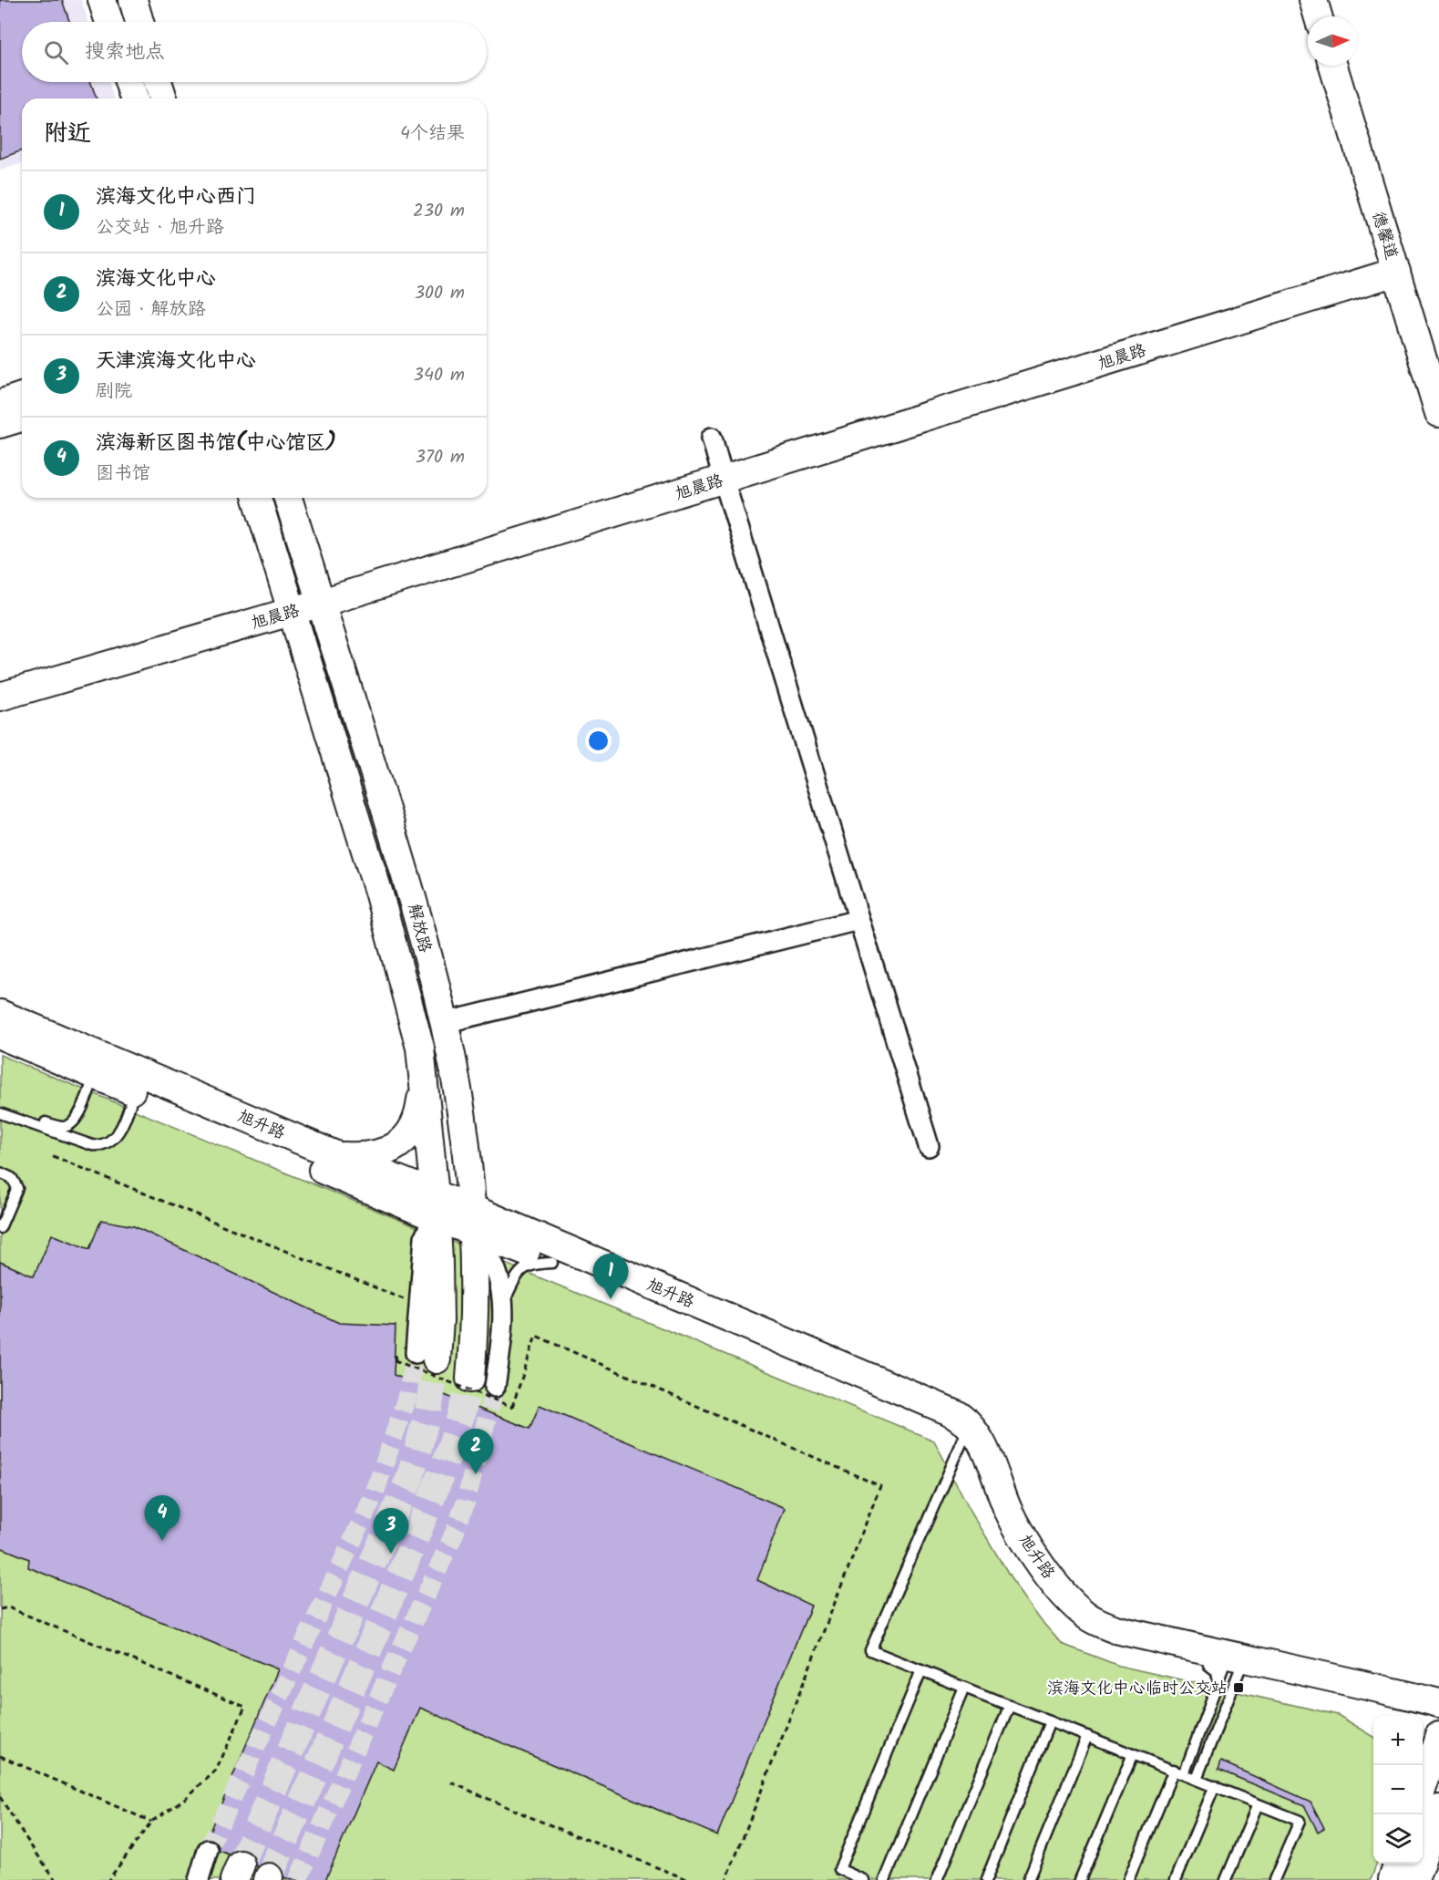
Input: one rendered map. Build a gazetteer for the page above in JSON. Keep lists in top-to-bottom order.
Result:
{
  "streets": {
    "street": [
      "德馨道",
      "旭晨路",
      "解放路",
      "旭升路"
    ]
  },
  "crossings": [
    ["德馨道", "旭晨路"],
    ["旭晨路", "解放路"],
    ["解放路", "旭升路"]
  ],
  "places": {
    "transit": ["滨海文化中心临时公交站"]
  },
  "north": "right",
  "page": {
    "search": "搜索地点",
    "heading": ["附近", "4个结果"],
    "list": [
      {
        "mark": "1",
        "name": "滨海文化中心西门",
        "note": "公交站 · 旭升路",
        "value": "230 m"
      },
      {
        "mark": "2",
        "name": "滨海文化中心",
        "note": "公园 · 解放路",
        "value": "300 m"
      },
      {
        "mark": "3",
        "name": "天津滨海文化中心",
        "note": "剧院",
        "value": "340 m"
      },
      {
        "mark": "4",
        "name": "滨海新区图书馆(中心馆区)",
        "note": "图书馆",
        "value": "370 m"
      }
    ],
    "pins": [
      "1",
      "2",
      "4",
      "3"
    ],
    "map_buttons": ["+", "−"]
  }
}
